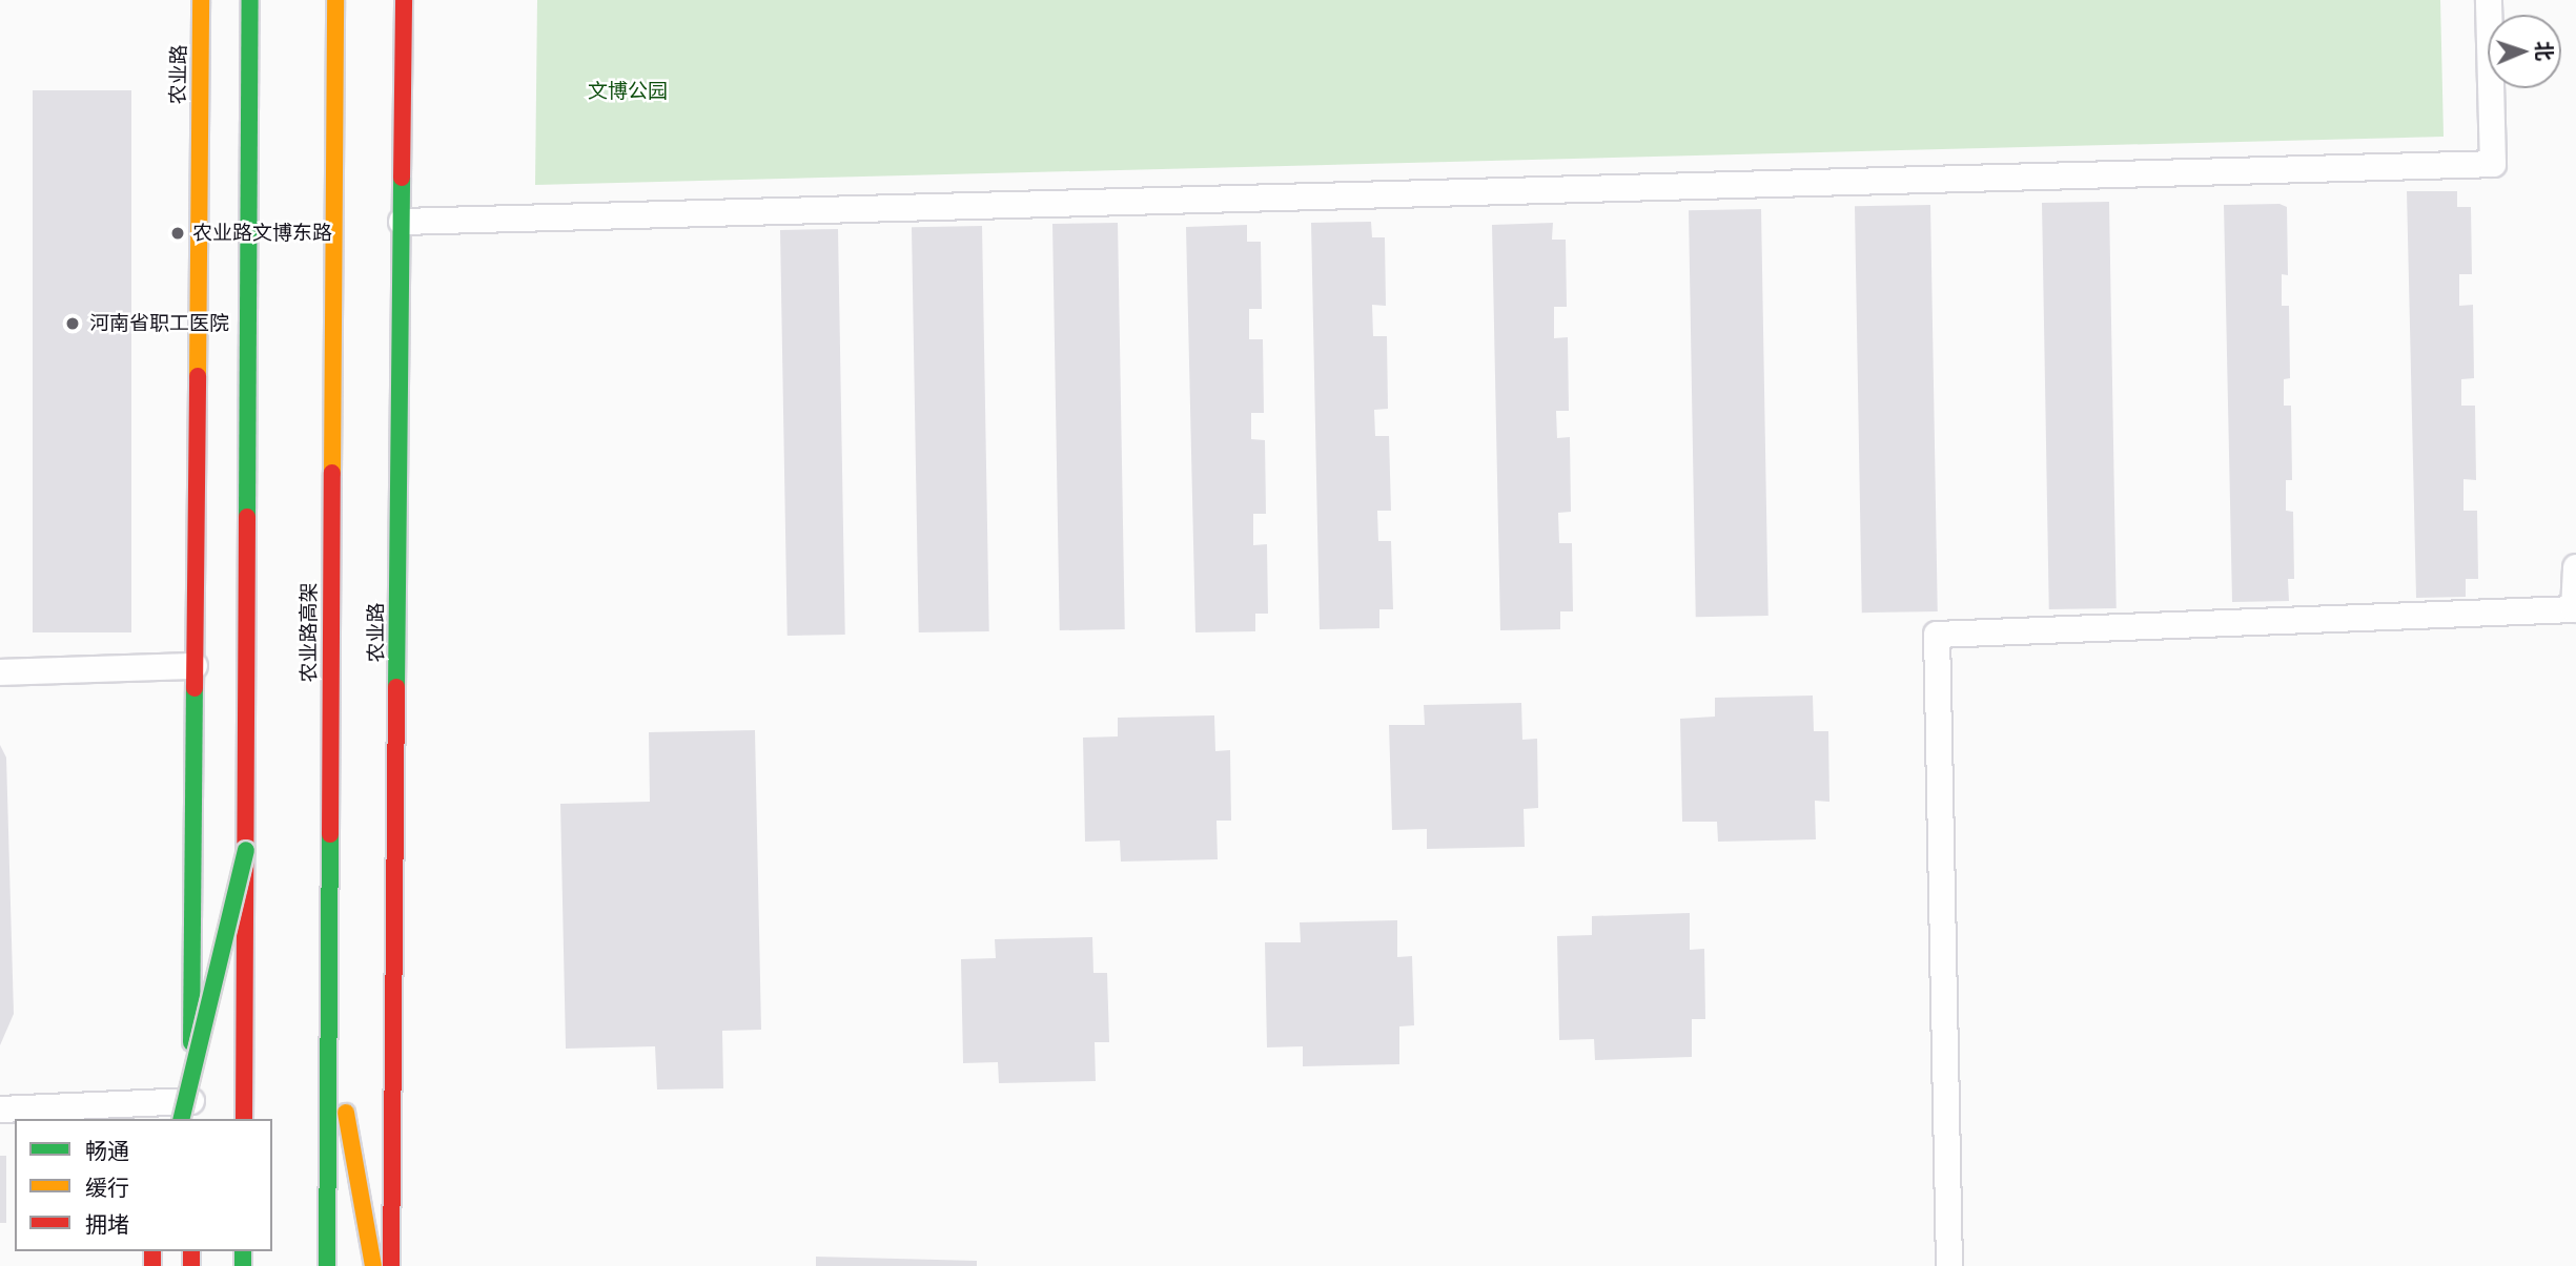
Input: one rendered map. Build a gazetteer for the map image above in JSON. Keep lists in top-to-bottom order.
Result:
{
  "streets": {
    "main road": ["农业路", "农业路高架"]
  },
  "parks": ["文博公园"],
  "places": ["农业路文博东路", "河南省职工医院"],
  "legend": ["畅通", "缓行", "拥堵"],
  "north": "right"
}
